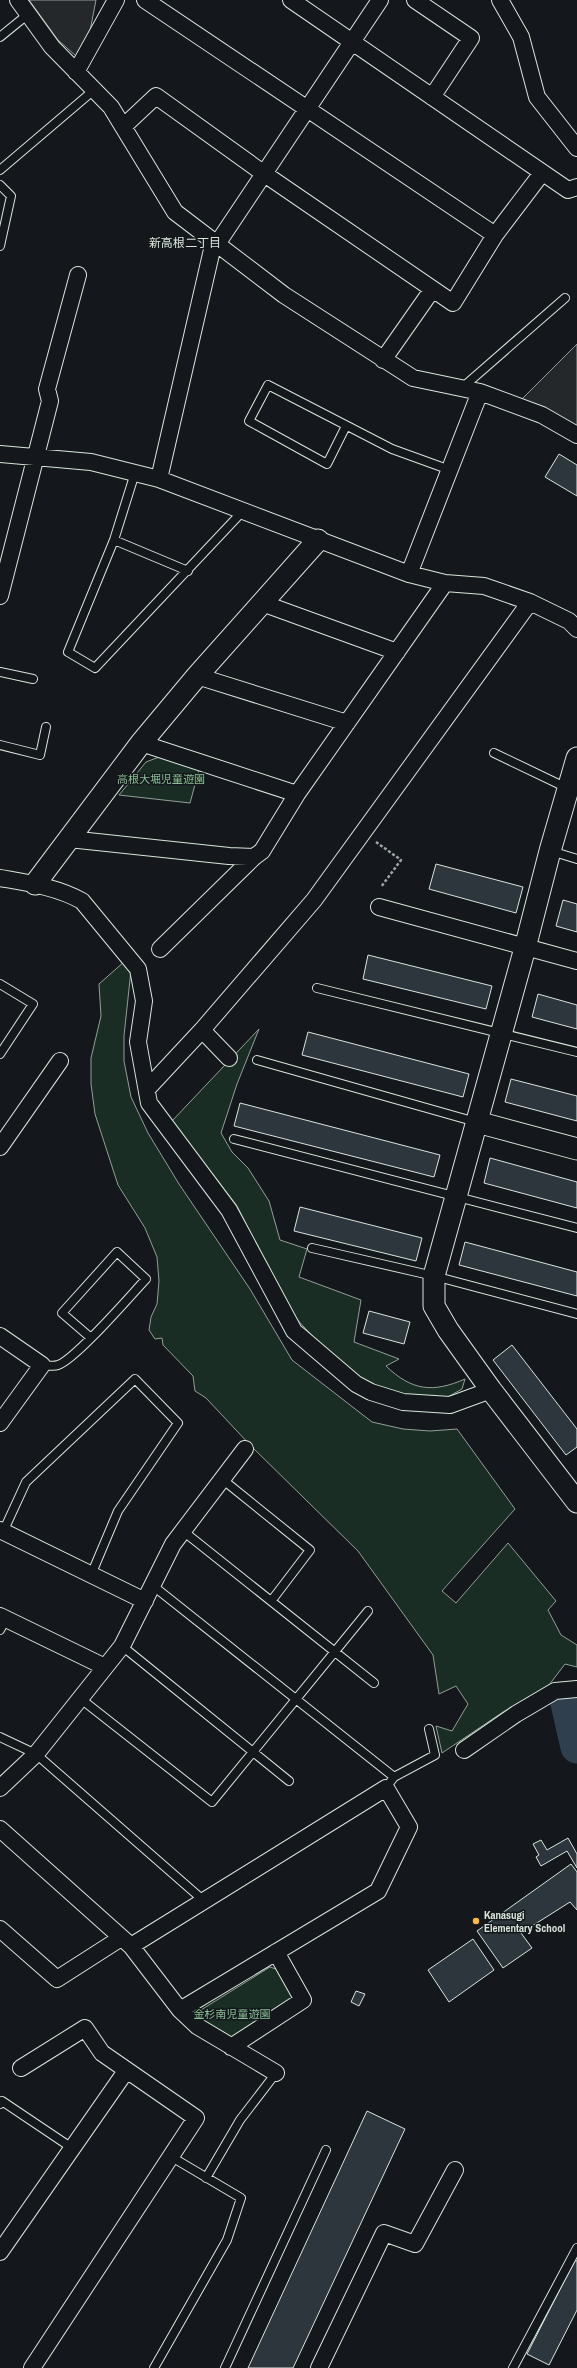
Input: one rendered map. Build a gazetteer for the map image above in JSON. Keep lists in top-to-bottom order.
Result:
{
  "districts": ["新高根二丁目"],
  "parks": ["高根大堀児童遊園", "金杉南児童遊園"],
  "places": ["Kanasugi Elementary School"]
}
